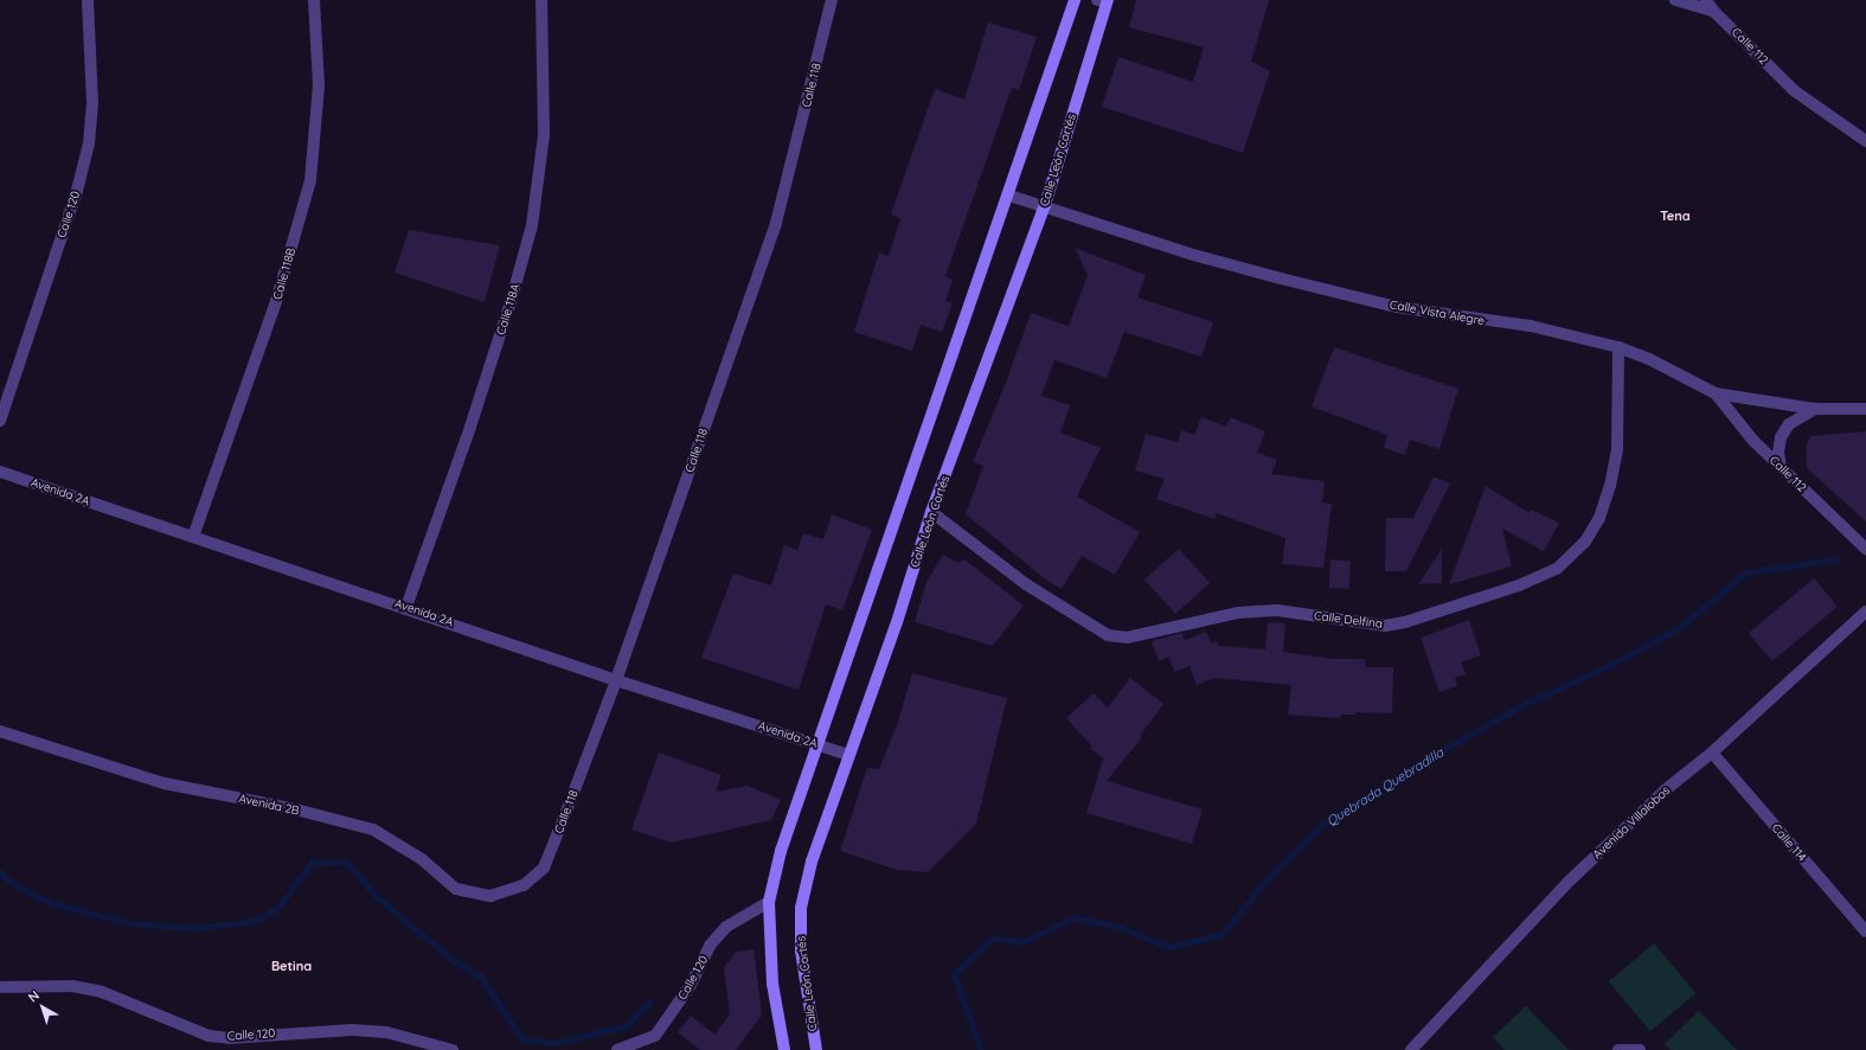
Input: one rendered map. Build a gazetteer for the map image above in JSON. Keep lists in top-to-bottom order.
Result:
{
  "streets": {
    "main road": ["Calle León Cortés"],
    "street": [
      "Calle 112",
      "Calle 118",
      "Calle 120",
      "Calle 118B",
      "Calle 118A",
      "Calle Vista Alegre",
      "Avenida 2A",
      "Calle Delfina",
      "Avenida 2B",
      "Avenida Villalobos",
      "Calle 114"
    ]
  },
  "crossings": [
    ["Calle 112", "Calle Vista Alegre"],
    ["Calle 118", "Avenida 2A"],
    ["Calle 118", "Avenida 2B"],
    ["Calle León Cortés", "Calle Vista Alegre"],
    ["Calle León Cortés", "Avenida 2A"],
    ["Calle León Cortés", "Calle Delfina"],
    ["Calle 118B", "Avenida 2A"],
    ["Calle 118A", "Avenida 2A"],
    ["Calle Vista Alegre", "Calle Delfina"],
    ["Avenida Villalobos", "Calle 114"]
  ],
  "districts": ["Tena", "Betina"],
  "water": ["Quebrada Quebradilla"],
  "north": "top left"
}
